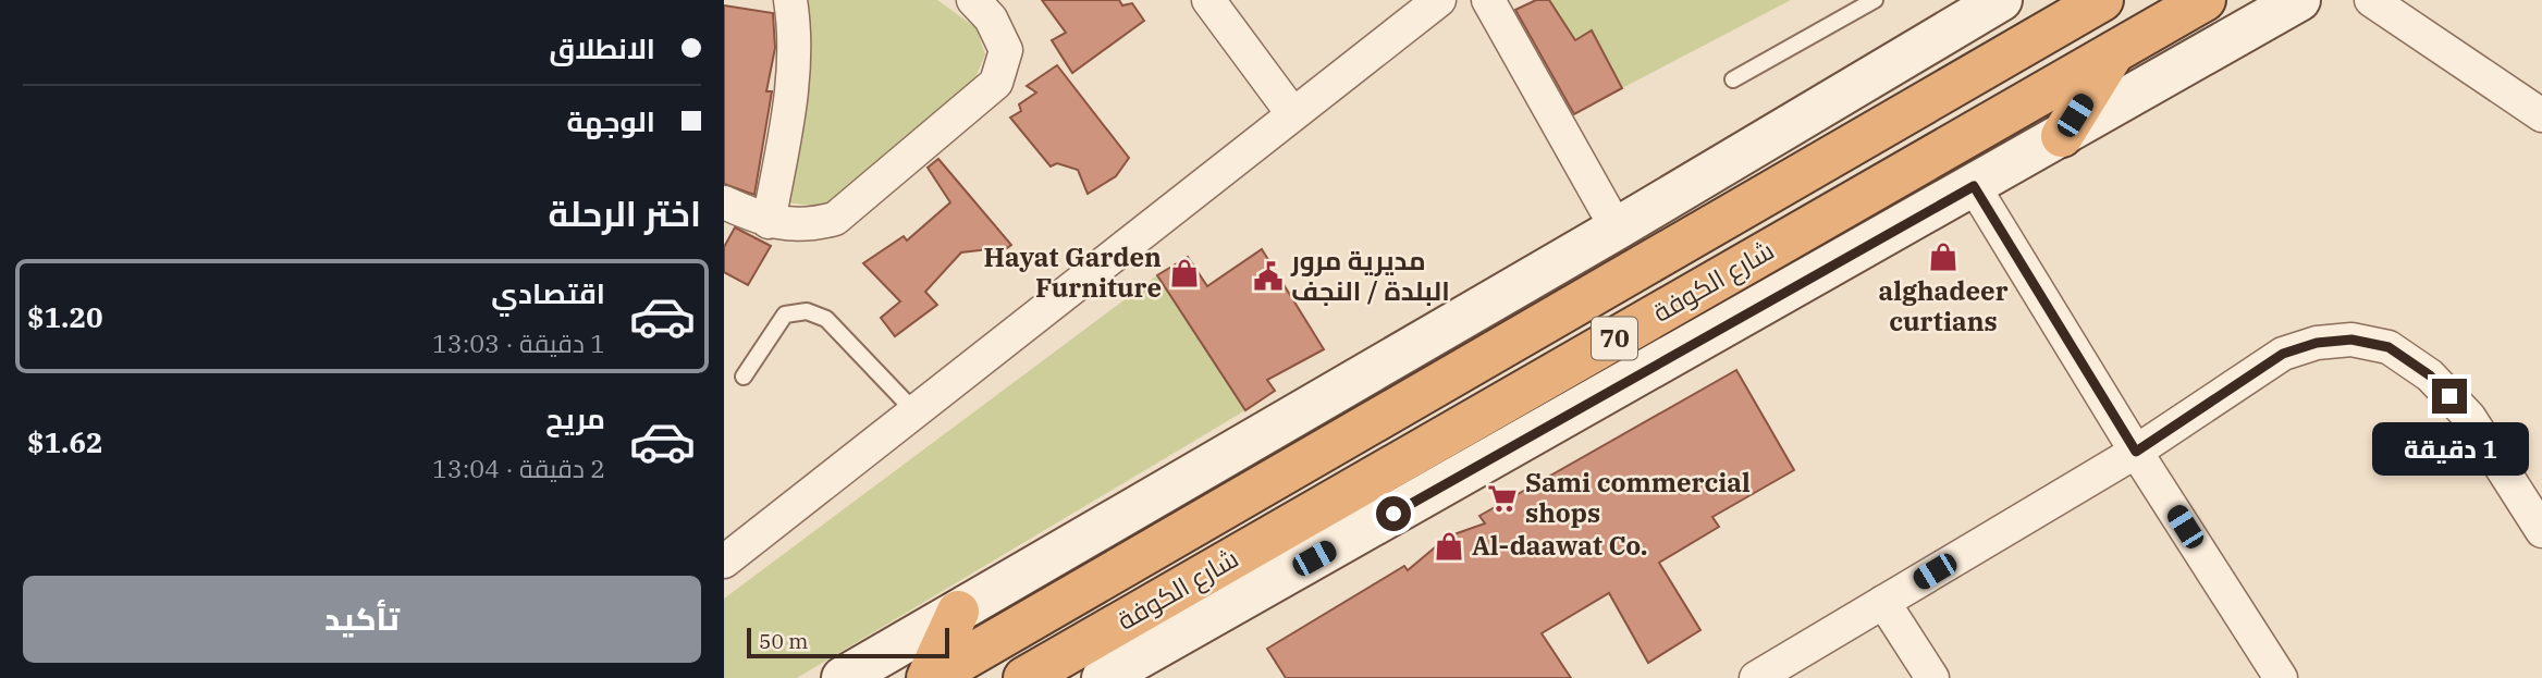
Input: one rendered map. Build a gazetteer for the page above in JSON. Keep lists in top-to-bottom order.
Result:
{
  "streets": {
    "highway": ["شارع الكوفة", "70"]
  },
  "places": {
    "shop": ["alghadeer curtians", "Hayat Garden Furniture", "Al-daawat Co."],
    "public building": ["مديرية مرور البلدة / النجف"],
    "supermarket": ["Sami commercial shops"]
  },
  "scale_bar": "50 m",
  "page": {
    "banner": ["الانطلاق", "الوجهة"],
    "heading": "اختر الرحلة",
    "list": [
      {
        "name": "اقتصادي",
        "note": "1 دقيقة · 13:03",
        "value": "$1.20"
      },
      {
        "name": "مريح",
        "note": "2 دقيقة · 13:04",
        "value": "$1.62"
      }
    ],
    "bubble": "1 دقيقة",
    "buttons": "تأكيد",
    "scale": "50 m"
  }
}
